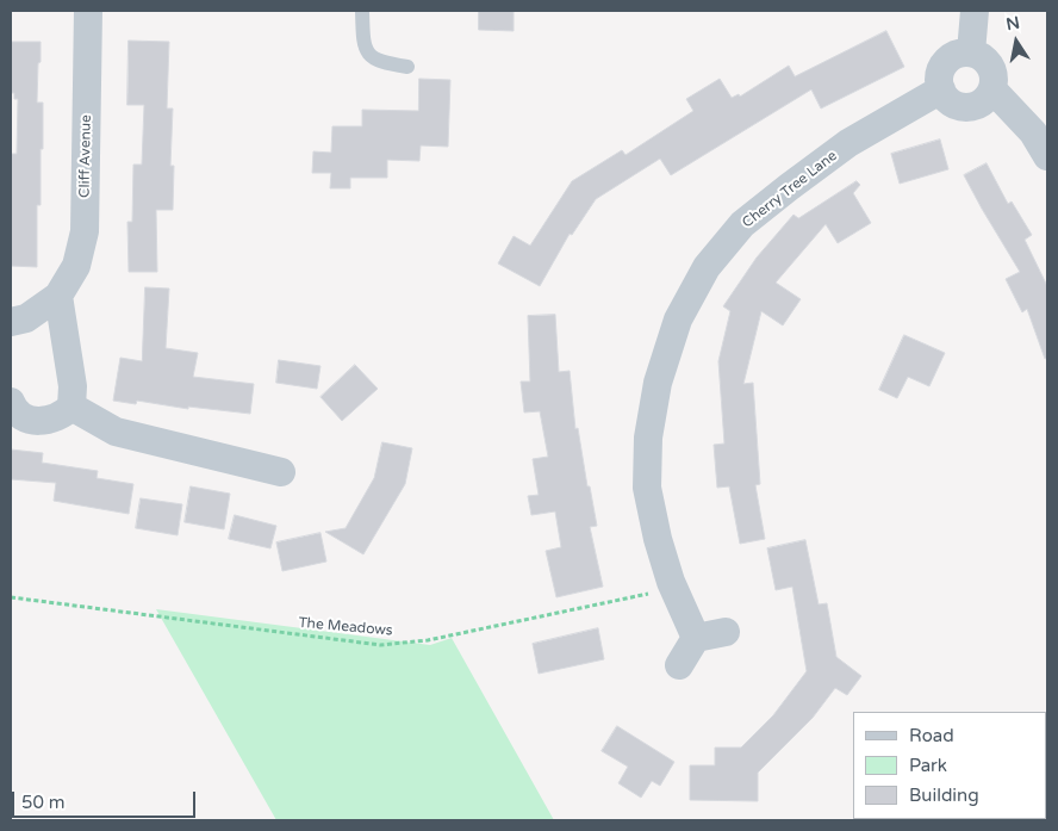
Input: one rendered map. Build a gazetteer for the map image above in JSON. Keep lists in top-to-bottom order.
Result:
{
  "streets": {
    "street": ["Cliff Avenue", "Cherry Tree Lane"],
    "path": ["The Meadows"]
  },
  "crossings": [
    ["Cherry Tree Lane", "The Meadows"]
  ],
  "legend": ["Road", "Park", "Building"],
  "scale_bar": "50 m",
  "north": "top"
}
